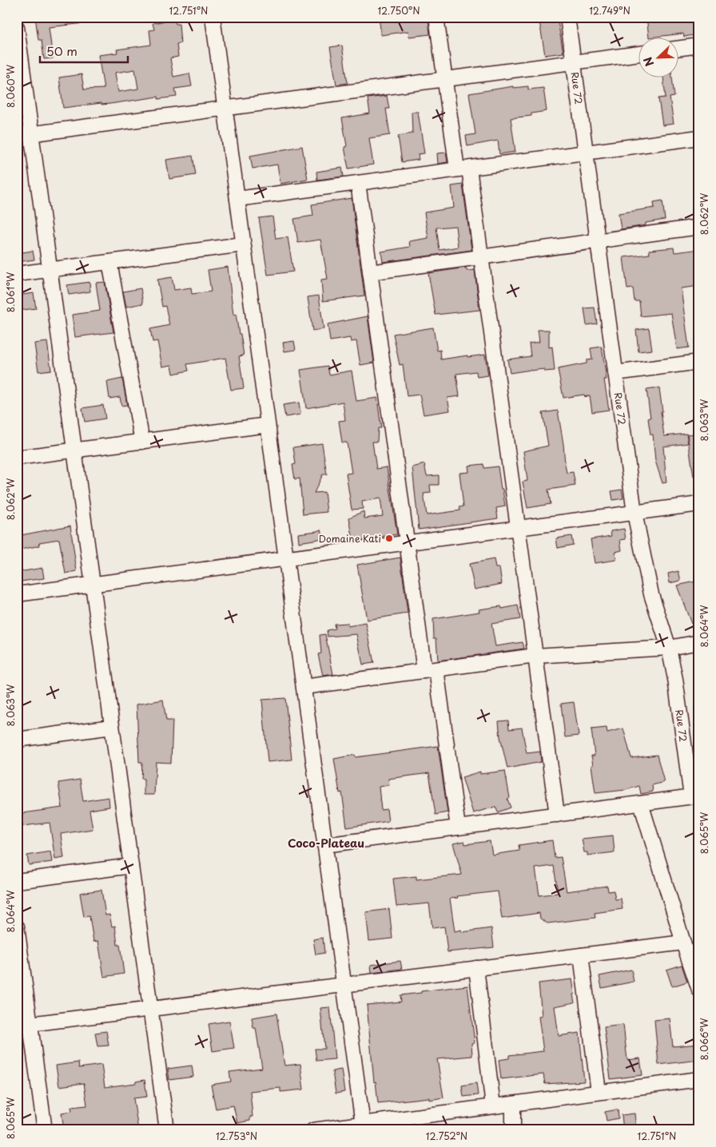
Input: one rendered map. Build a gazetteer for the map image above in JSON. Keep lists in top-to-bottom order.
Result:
{
  "streets": {
    "street": ["Rue 72"]
  },
  "districts": ["Coco-Plateau"],
  "places": ["Domaine Kati"],
  "scale_bar": "50 m",
  "north": "bottom left",
  "coordinates": [
    "12.751°N",
    "12.750°N",
    "12.749°N",
    "8.060°W",
    "8.062°W",
    "8.061°W",
    "8.063°W",
    "8.064°W",
    "8.065°W",
    "8.066°W",
    "12.753°N",
    "12.752°N"
  ]
}
